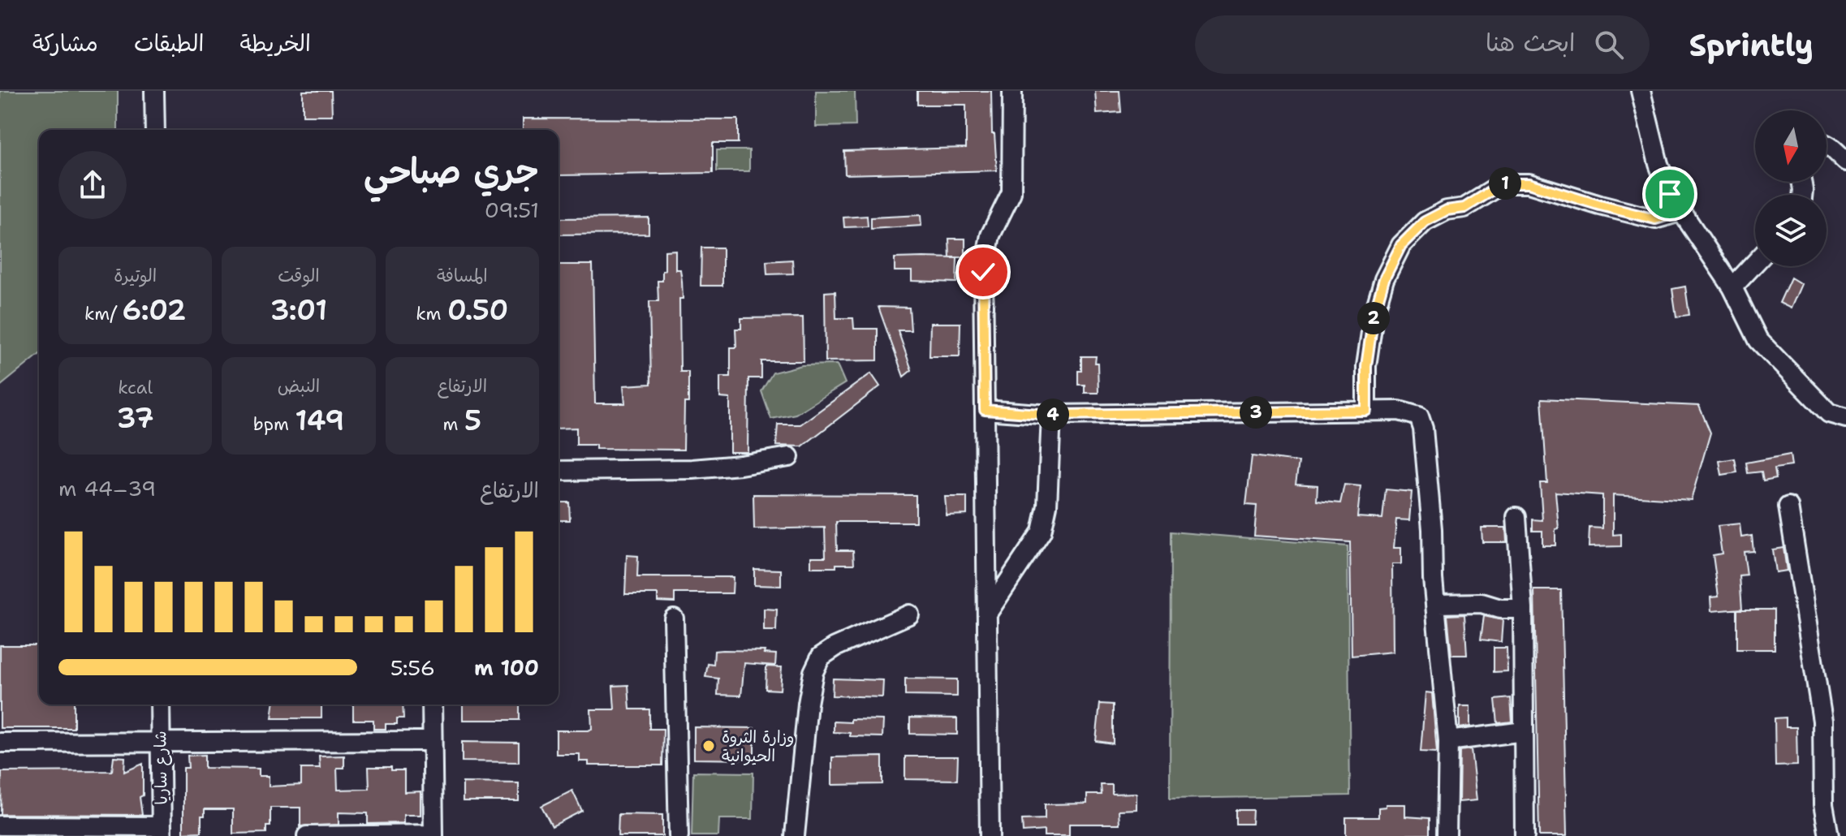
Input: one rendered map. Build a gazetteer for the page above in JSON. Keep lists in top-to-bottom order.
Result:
{
  "streets": {
    "street": ["شارع ساريا"]
  },
  "places": ["وزارة الثروة الحيوانية"],
  "north": "bottom",
  "page": {
    "header": "Sprintly",
    "search": "ابحث هنا",
    "nav": ["الخريطة", "الطبقات", "مشاركة"],
    "heading": ["جري صباحي", "09:51"],
    "pins": [
      "1",
      "2",
      "3",
      "4"
    ],
    "stats": [
      ["المسافة", "0.50 km"],
      ["الوقت", "3:01"],
      ["الوتيرة", "6:02 /km"],
      ["الارتفاع", "5 m"],
      ["النبض", "149 bpm"],
      ["kcal", "37"]
    ],
    "chart": ["الارتفاع", "39–44 m"],
    "list": [
      {
        "name": "100 m",
        "note": "5:56"
      }
    ]
  }
}
